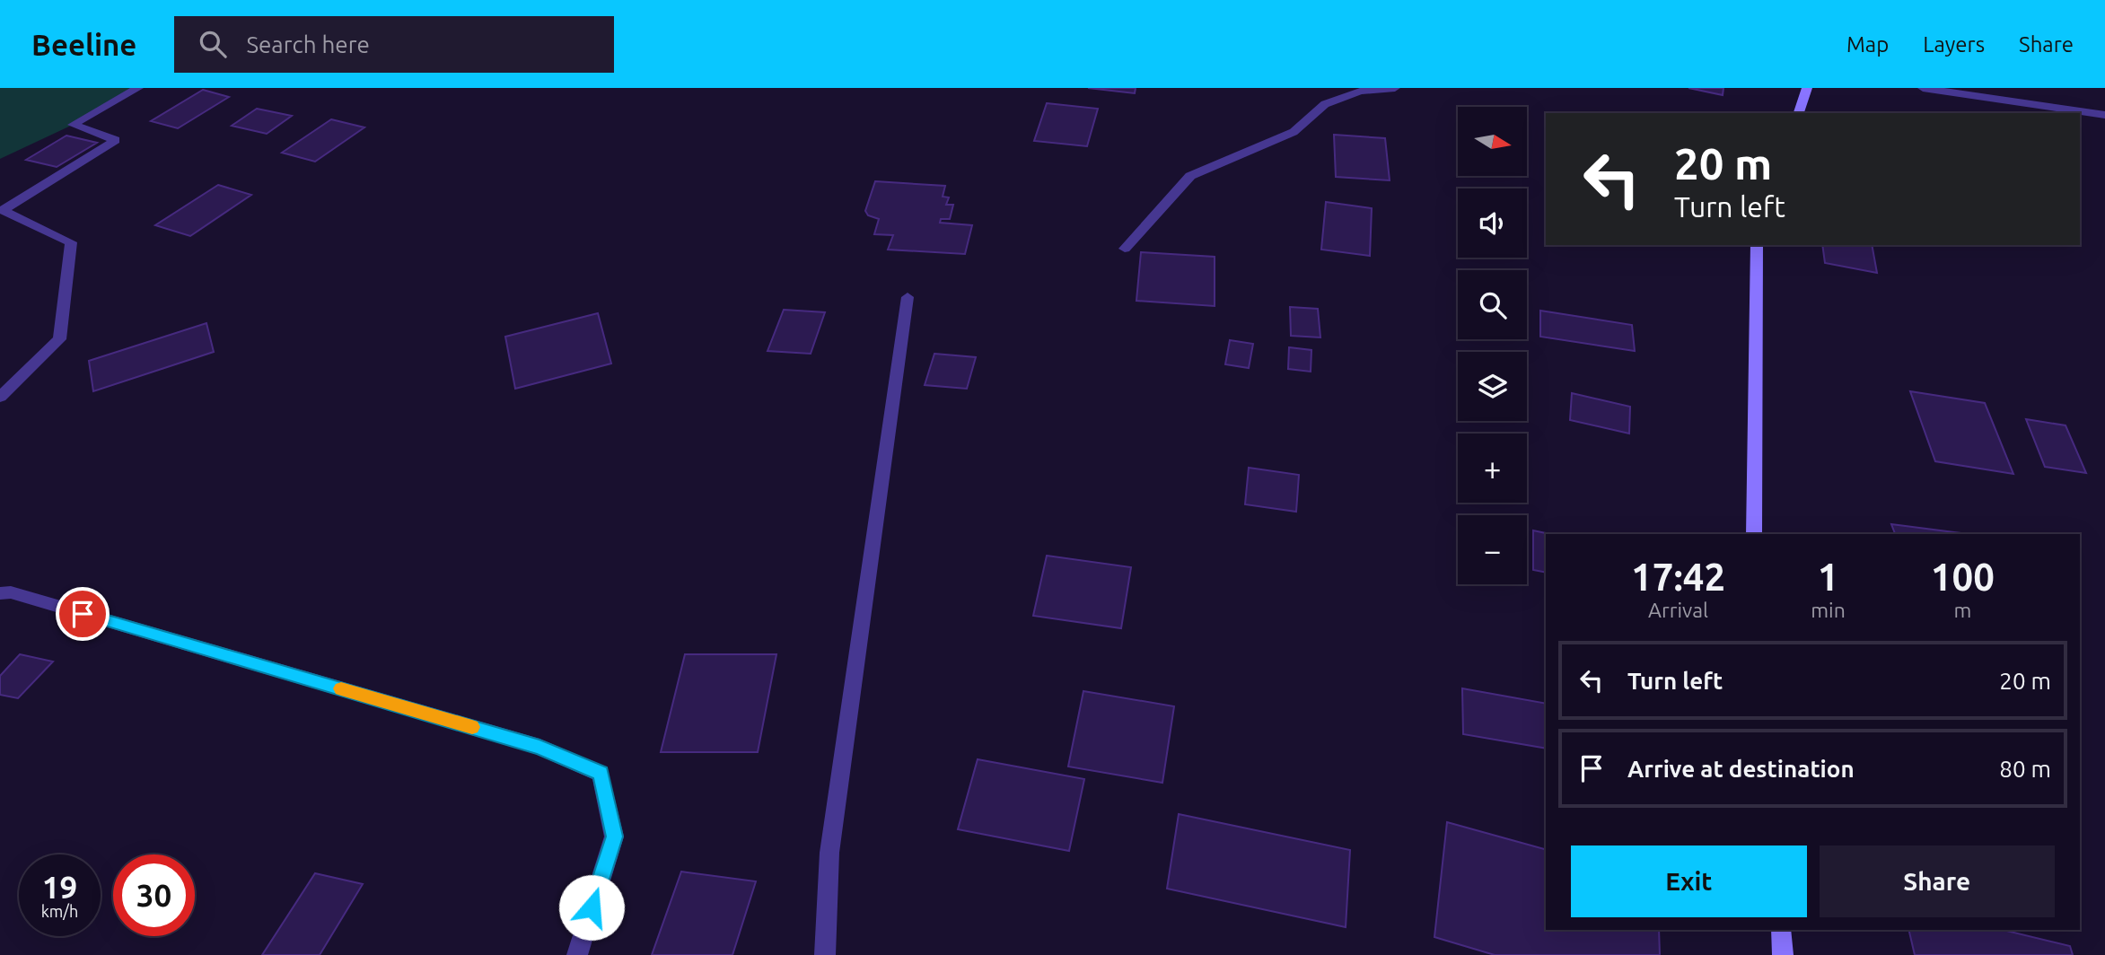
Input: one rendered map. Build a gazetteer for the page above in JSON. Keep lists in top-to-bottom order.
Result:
{
  "north": "right",
  "page": {
    "header": "Beeline",
    "search": "Search here",
    "nav": ["Map", "Layers", "Share"],
    "map_buttons": ["+", "−"],
    "turn": ["20 m", "Turn left"],
    "eta": [
      "17:42",
      "Arrival",
      "1",
      "min",
      "100",
      "m"
    ],
    "list": [
      {
        "name": "Turn left",
        "value": "20 m"
      },
      {
        "name": "Arrive at destination",
        "value": "80 m"
      }
    ],
    "buttons": ["Exit", "Share"],
    "speed": "19 km/h",
    "limit": "30"
  }
}
